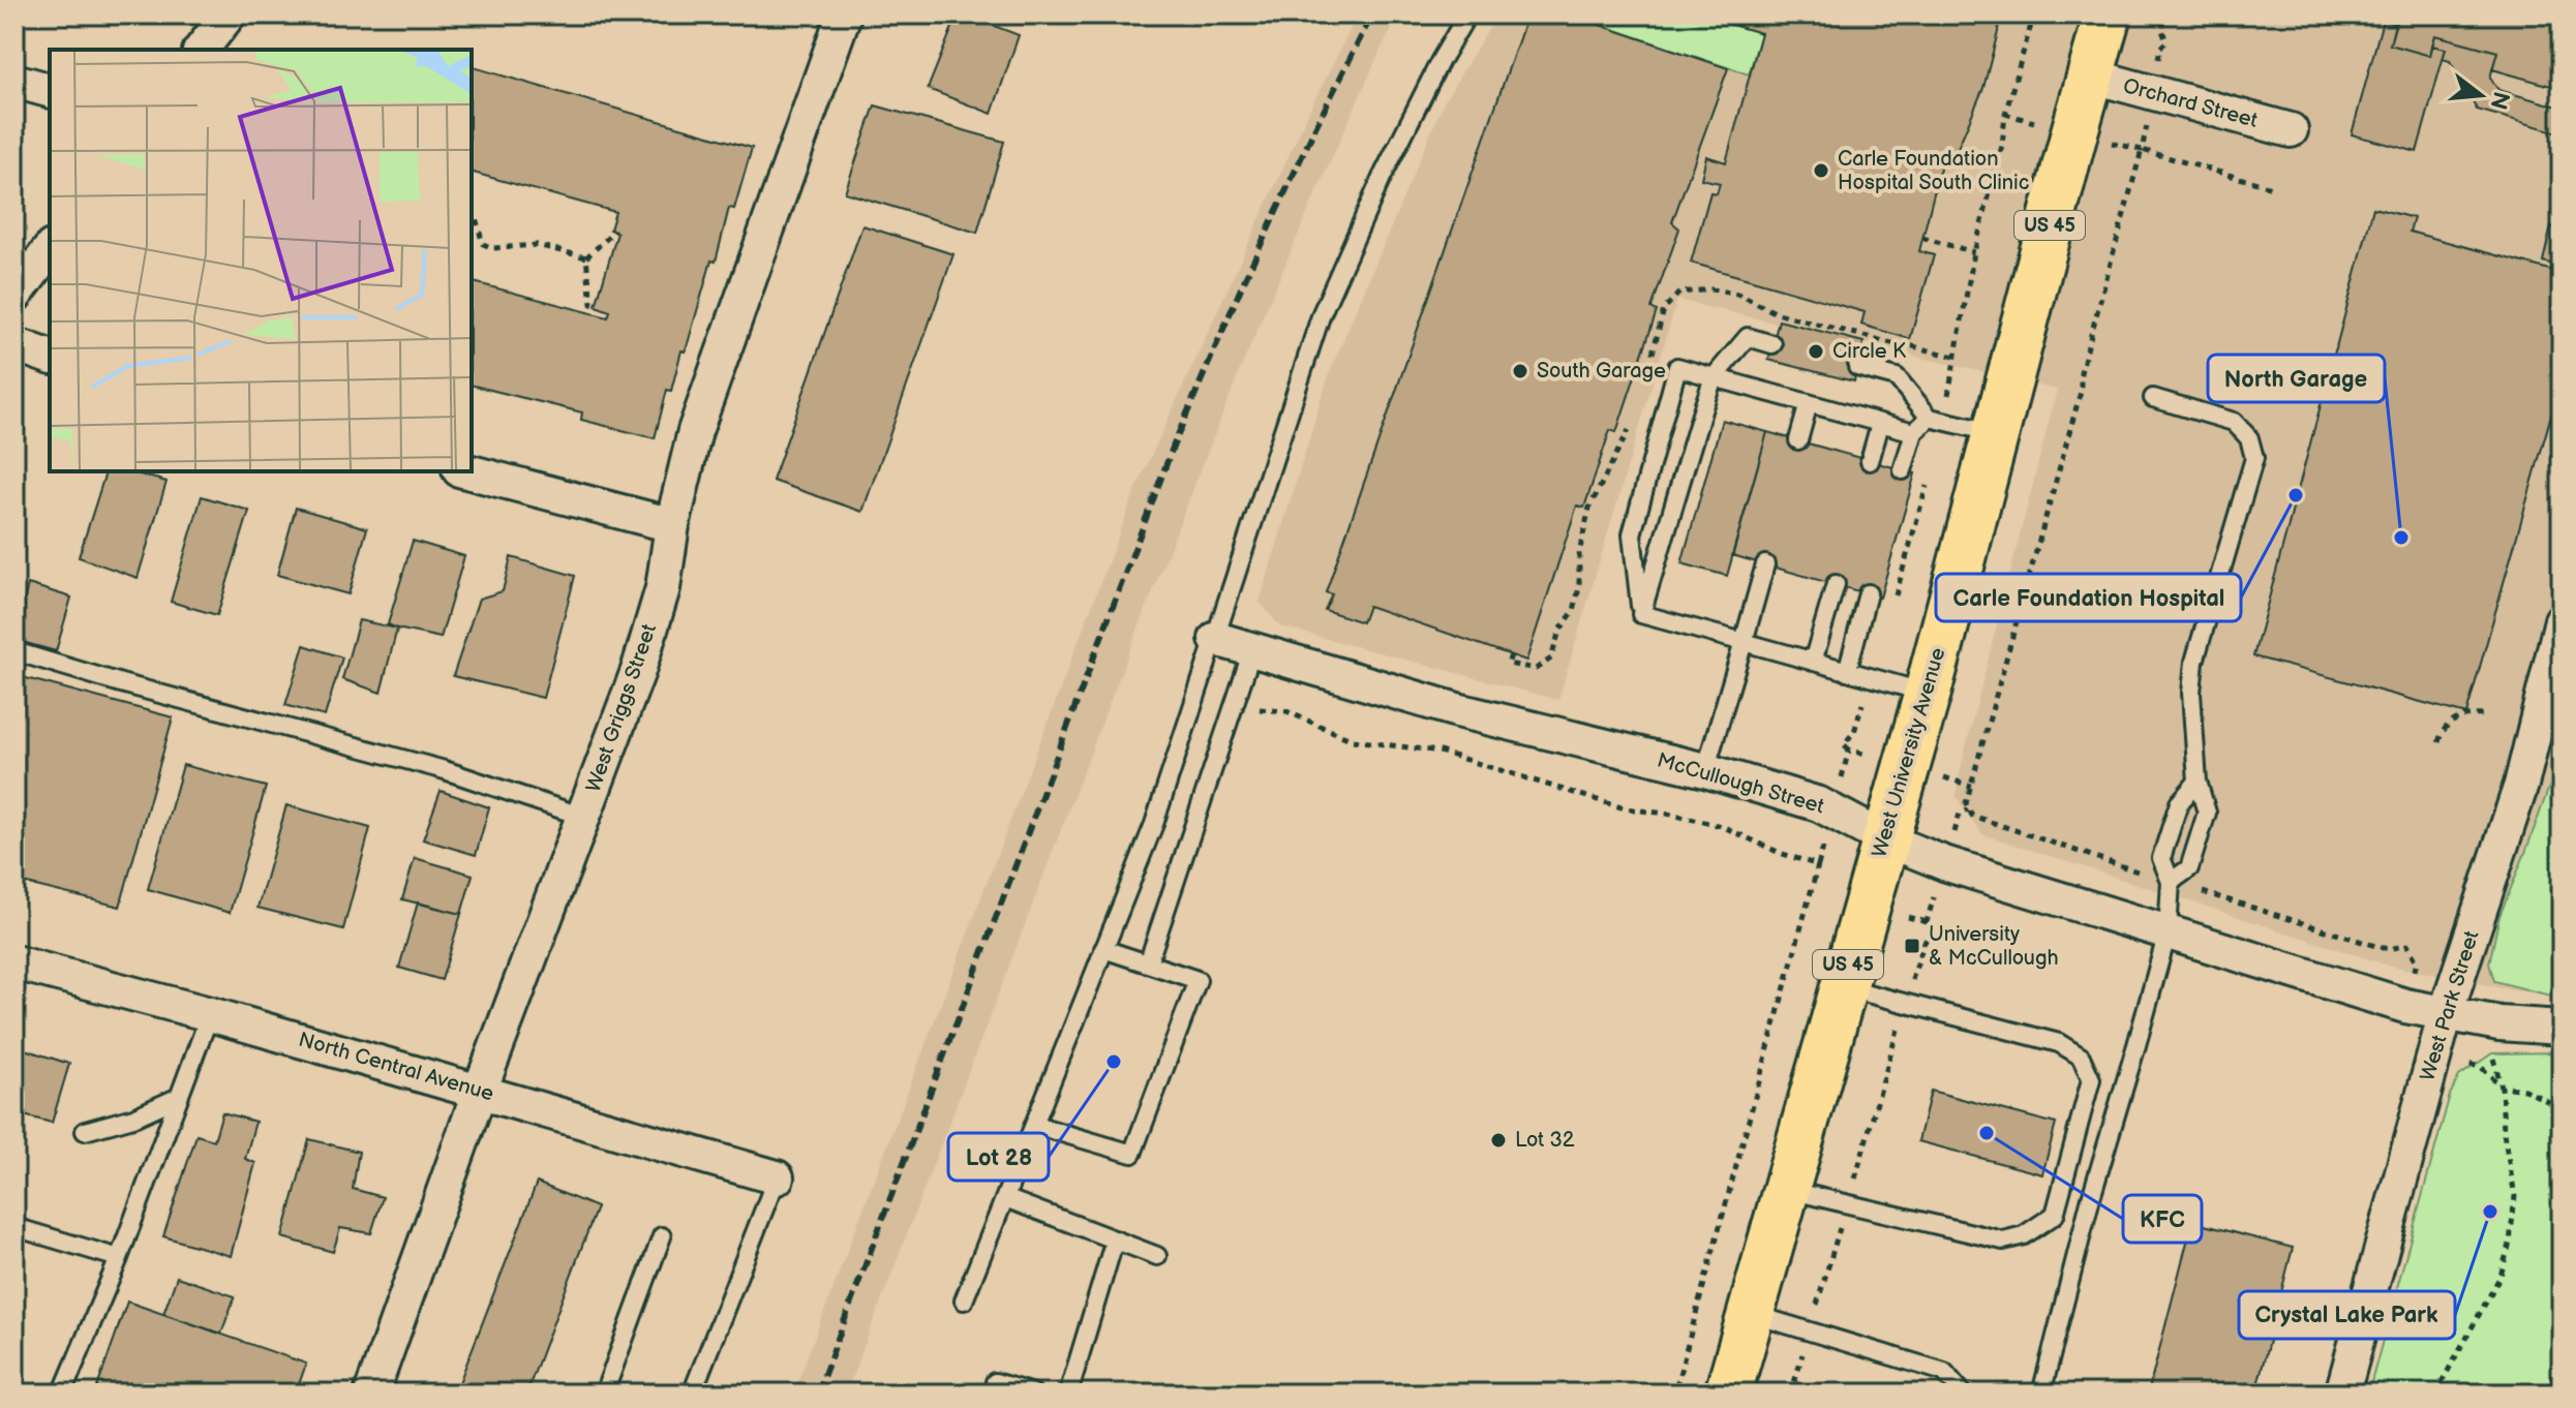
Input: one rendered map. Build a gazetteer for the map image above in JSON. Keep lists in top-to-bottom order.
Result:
{
  "streets": {
    "main road": ["US 45", "West University Avenue"],
    "street": [
      "Orchard Street",
      "West Griggs Street",
      "McCullough Street",
      "West Park Street",
      "North Central Avenue"
    ]
  },
  "crossings": [
    ["Orchard Street", "West University Avenue"],
    ["West Griggs Street", "North Central Avenue"],
    ["West University Avenue", "McCullough Street"],
    ["McCullough Street", "West Park Street"]
  ],
  "places": {
    "other": [
      "Carle Foundation Hospital South Clinic",
      "Circle K",
      "South Garage",
      "Carle Foundation Hospital",
      "North Garage",
      "Lot 28",
      "KFC",
      "Lot 32",
      "Crystal Lake Park"
    ],
    "transit": ["University & McCullough"]
  },
  "north": "right"
}
